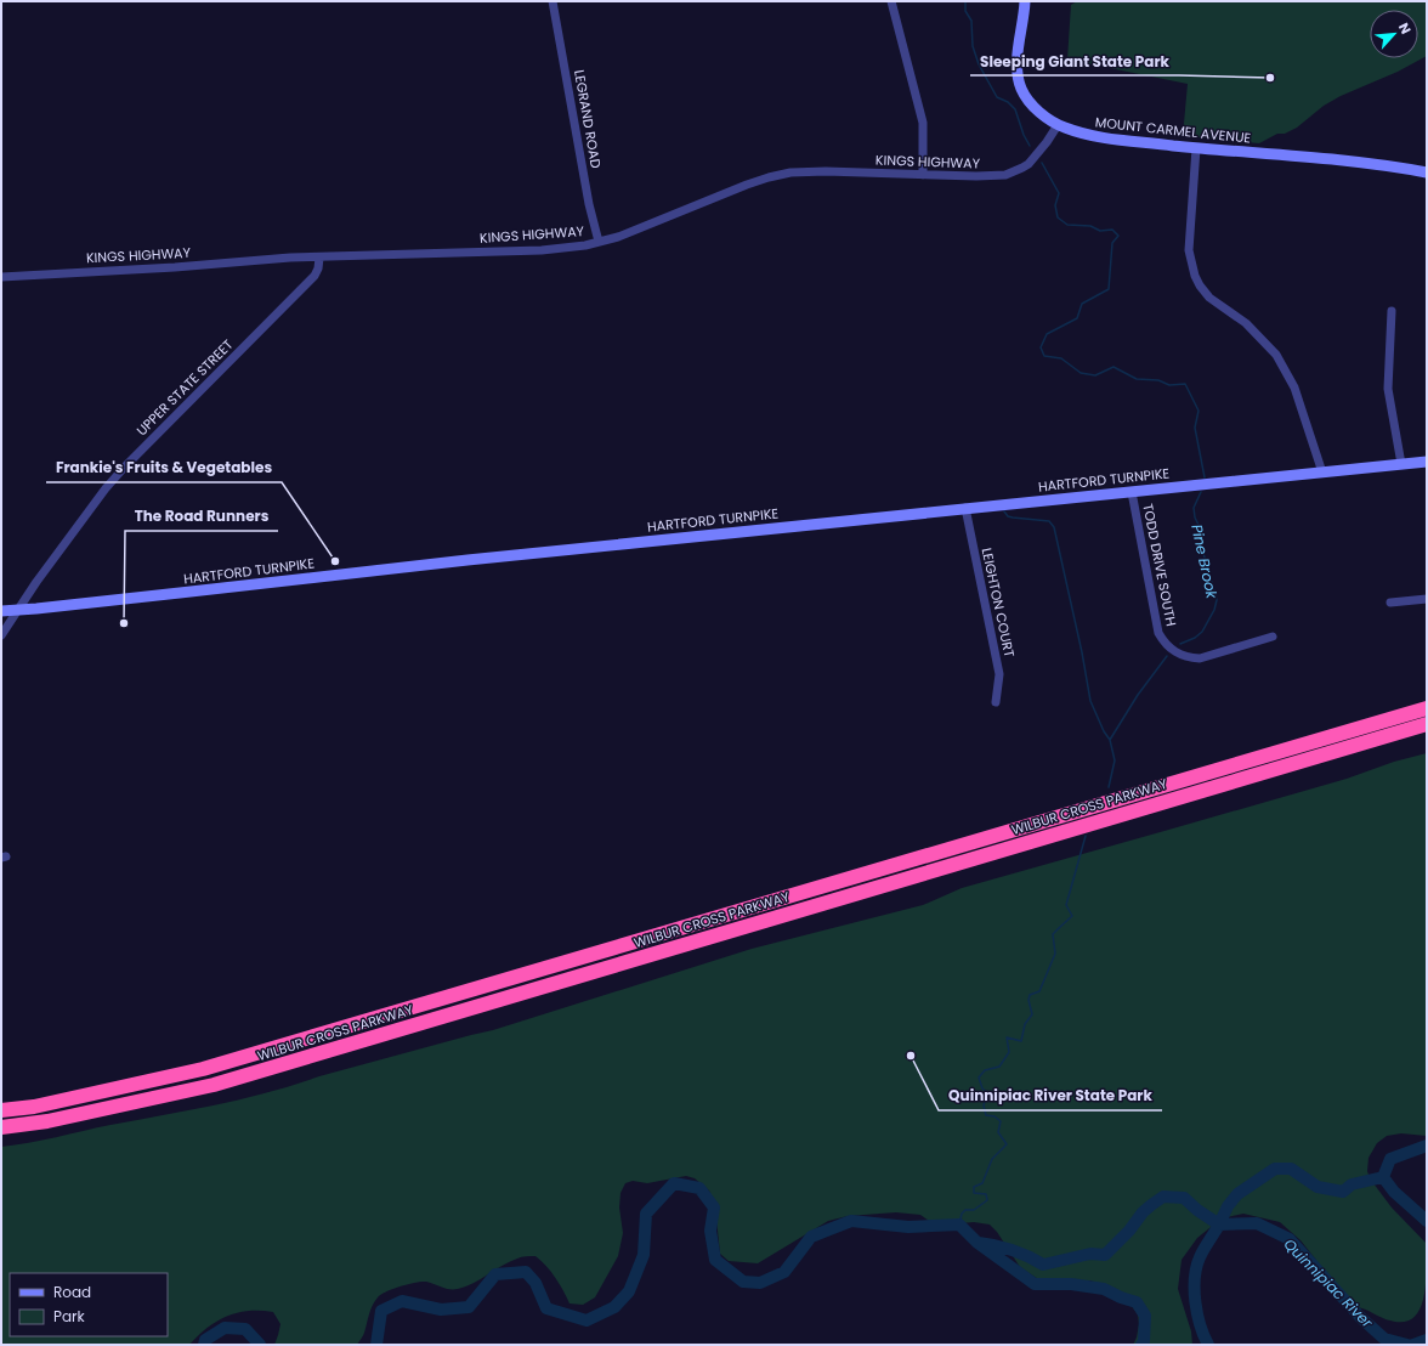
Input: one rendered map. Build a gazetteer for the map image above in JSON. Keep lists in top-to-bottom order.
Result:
{
  "streets": {
    "highway": ["WILBUR CROSS PARKWAY"],
    "main road": ["MOUNT CARMEL AVENUE", "HARTFORD TURNPIKE"],
    "street": [
      "LEGRAND ROAD",
      "KINGS HIGHWAY",
      "UPPER STATE STREET",
      "TODD DRIVE SOUTH",
      "LEIGHTON COURT"
    ]
  },
  "crossings": [
    ["LEGRAND ROAD", "KINGS HIGHWAY"],
    ["MOUNT CARMEL AVENUE", "KINGS HIGHWAY"],
    ["KINGS HIGHWAY", "UPPER STATE STREET"],
    ["UPPER STATE STREET", "HARTFORD TURNPIKE"],
    ["HARTFORD TURNPIKE", "TODD DRIVE SOUTH"],
    ["HARTFORD TURNPIKE", "LEIGHTON COURT"]
  ],
  "water": ["Pine Brook", "Quinnipiac River"],
  "places": [
    "Sleeping Giant State Park",
    "Frankie's Fruits & Vegetables",
    "The Road Runners",
    "Quinnipiac River State Park"
  ],
  "legend": ["Road", "Park"],
  "north": "top right"
}
